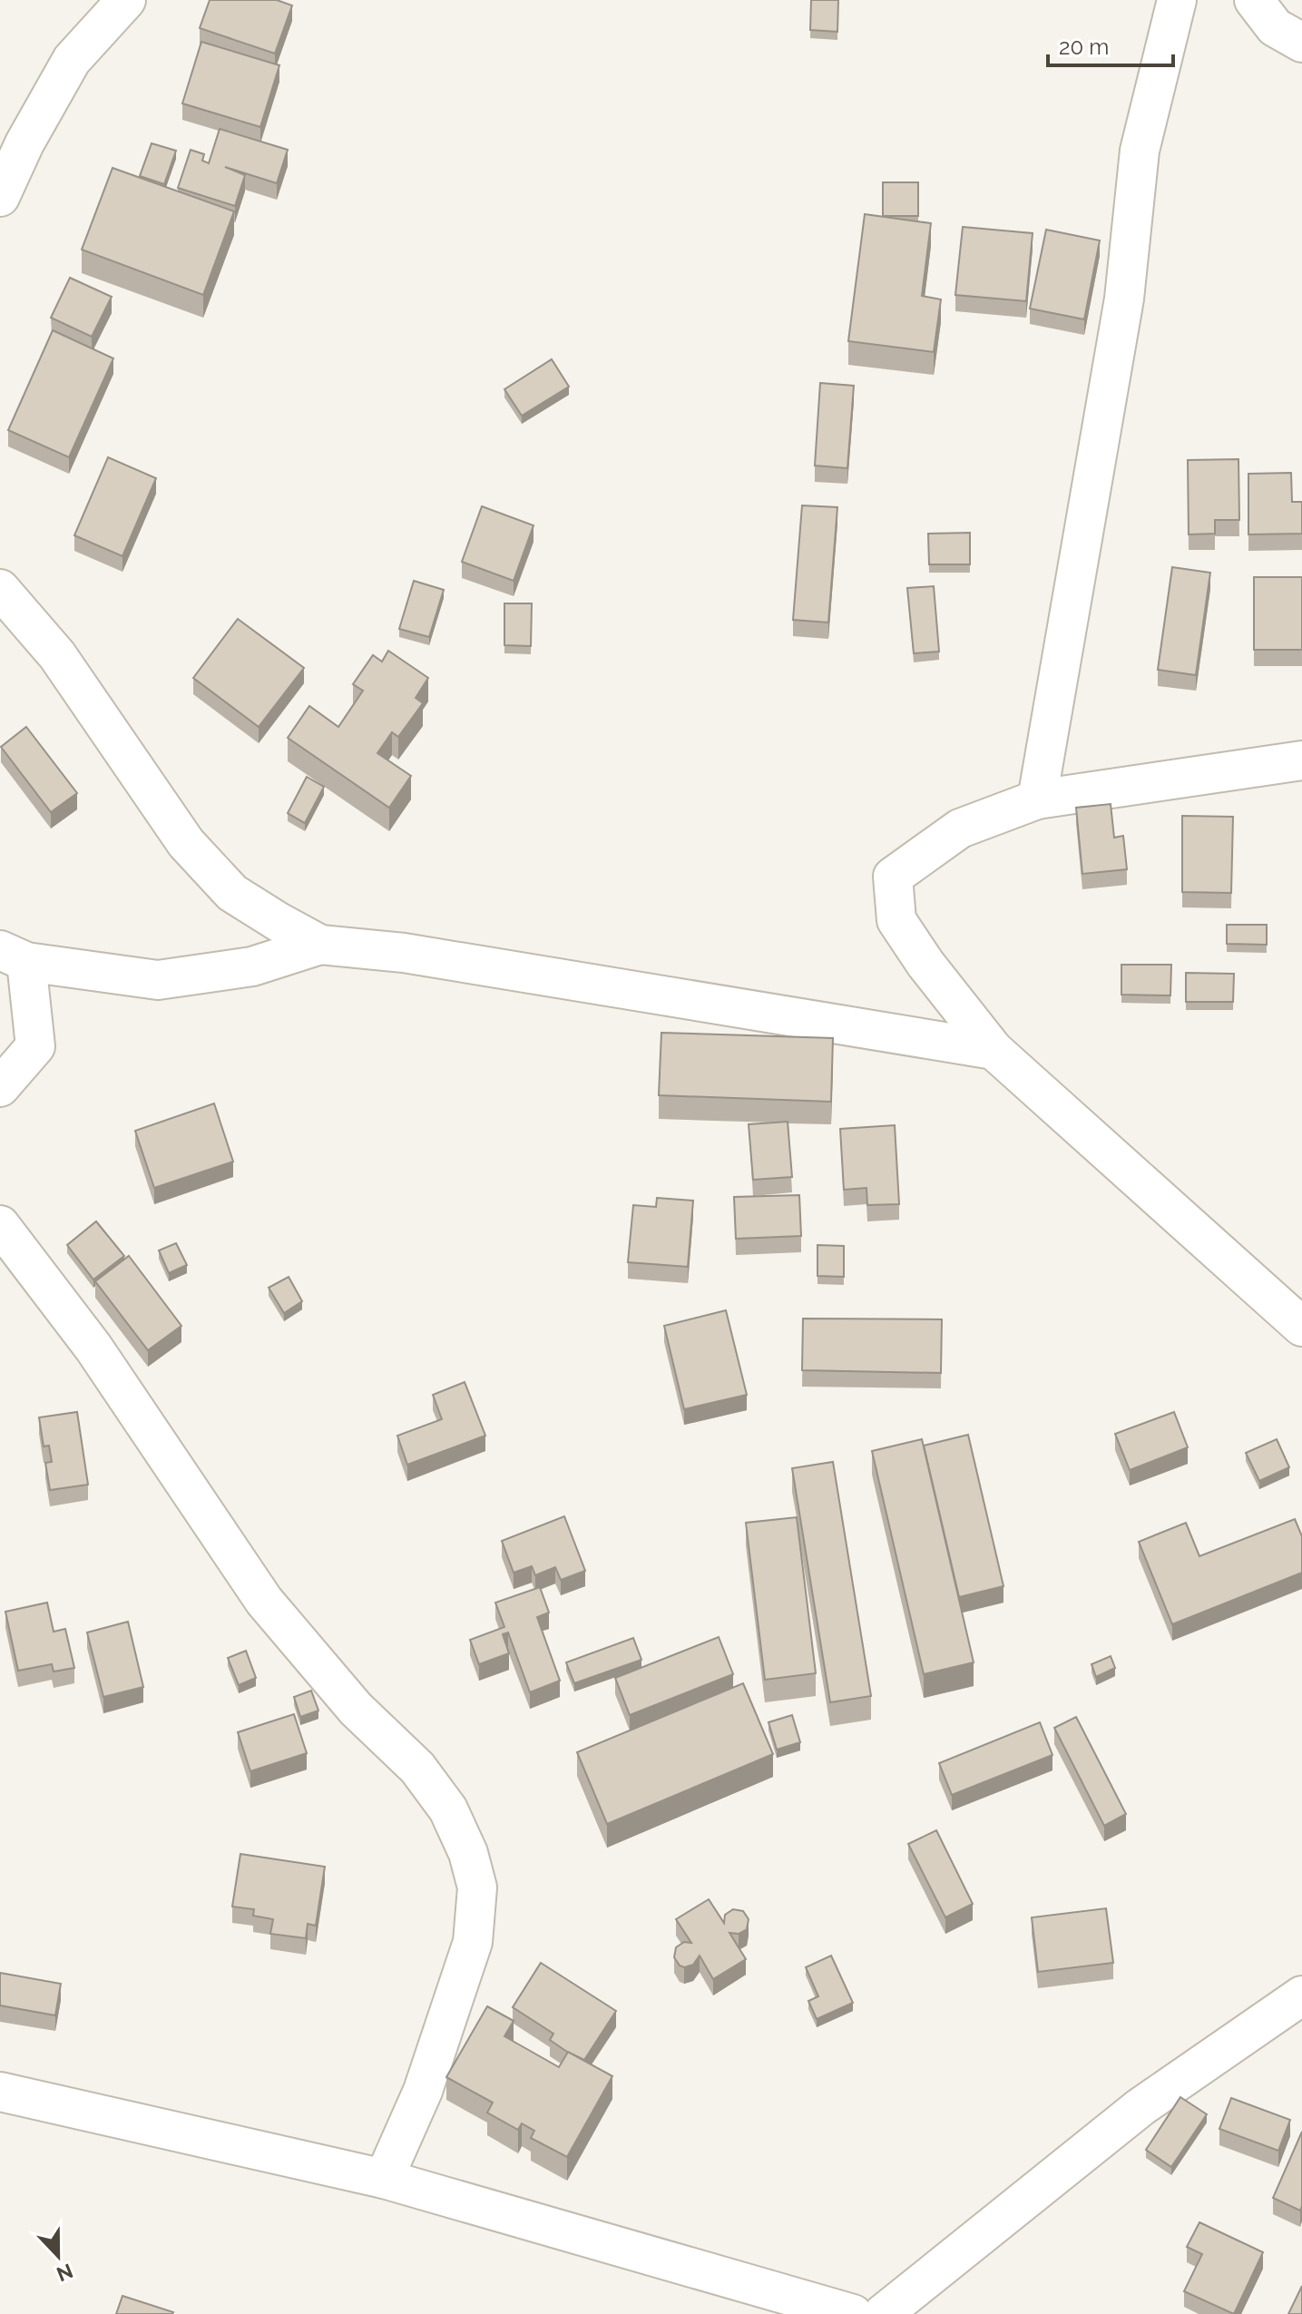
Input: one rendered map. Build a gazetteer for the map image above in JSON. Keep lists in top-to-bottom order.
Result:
{
  "scale_bar": "20 m",
  "north": "bottom"
}
